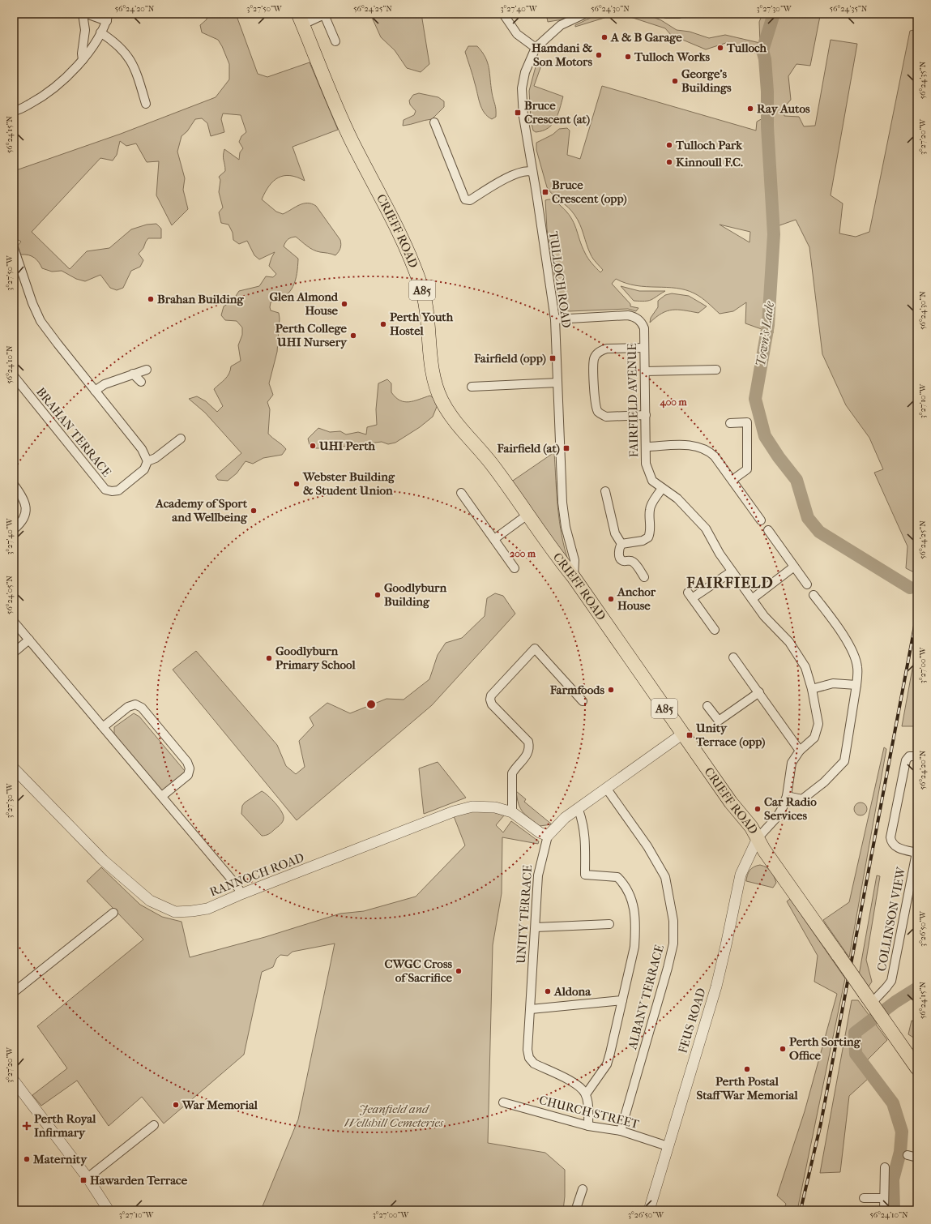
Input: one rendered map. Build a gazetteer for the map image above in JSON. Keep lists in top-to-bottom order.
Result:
{
  "streets": {
    "main road": ["CRIEFF ROAD", "A85"],
    "street": [
      "TULLOCH ROAD",
      "FAIRFIELD AVENUE",
      "BRAHAN TERRACE",
      "RANNOCH ROAD",
      "UNITY TERRACE",
      "COLLINSON VIEW",
      "ALBANY TERRACE",
      "FEUS ROAD",
      "CHURCH STREET"
    ]
  },
  "crossings": [
    ["CRIEFF ROAD", "TULLOCH ROAD"],
    ["CRIEFF ROAD", "FAIRFIELD AVENUE"],
    ["CRIEFF ROAD", "COLLINSON VIEW"],
    ["CRIEFF ROAD", "FEUS ROAD"],
    ["TULLOCH ROAD", "FAIRFIELD AVENUE"],
    ["FAIRFIELD AVENUE", "FEUS ROAD"],
    ["RANNOCH ROAD", "UNITY TERRACE"],
    ["ALBANY TERRACE", "CHURCH STREET"],
    ["FEUS ROAD", "CHURCH STREET"]
  ],
  "districts": ["FAIRFIELD"],
  "water": ["Town's Lade"],
  "parks": ["Jeanfield and Wellshill Cemeteries"],
  "places": {
    "other": [
      "A & B Garage",
      "Tulloch",
      "Hamdani & Son Motors",
      "Tulloch Works",
      "George's Buildings",
      "Ray Autos",
      "Tulloch Park",
      "Kinnoull F.C.",
      "Brahan Building",
      "Glen Almond House",
      "Perth Youth Hostel",
      "Perth College UHI Nursery",
      "UHI Perth",
      "Webster Building & Student Union",
      "Academy of Sport and Wellbeing",
      "Goodlyburn Building",
      "Anchor House",
      "Goodlyburn Primary School",
      "Farmfoods",
      "Car Radio Services",
      "CWGC Cross of Sacrifice",
      "Aldona",
      "Perth Sorting Office",
      "Perth Postal Staff War Memorial",
      "War Memorial",
      "Maternity"
    ],
    "transit": [
      "Bruce Crescent (at)",
      "Bruce Crescent (opp)",
      "Fairfield (opp)",
      "Fairfield (at)",
      "Unity Terrace (opp)",
      "Hawarden Terrace"
    ],
    "health": ["Perth Royal Infirmary"]
  },
  "coordinates": [
    "56°24'20\"N",
    "3°27'50\"W",
    "56°24'25\"N",
    "3°27'40\"W",
    "56°24'30\"N",
    "3°27'30\"W",
    "56°24'35\"N",
    "56°24'15\"N",
    "3°27'20\"W",
    "56°24'10\"N",
    "3°27'10\"W",
    "56°24'05\"N",
    "3°27'00\"W",
    "3°26'50\"W"
  ],
  "rings": ["400 m", "200 m"]
}
